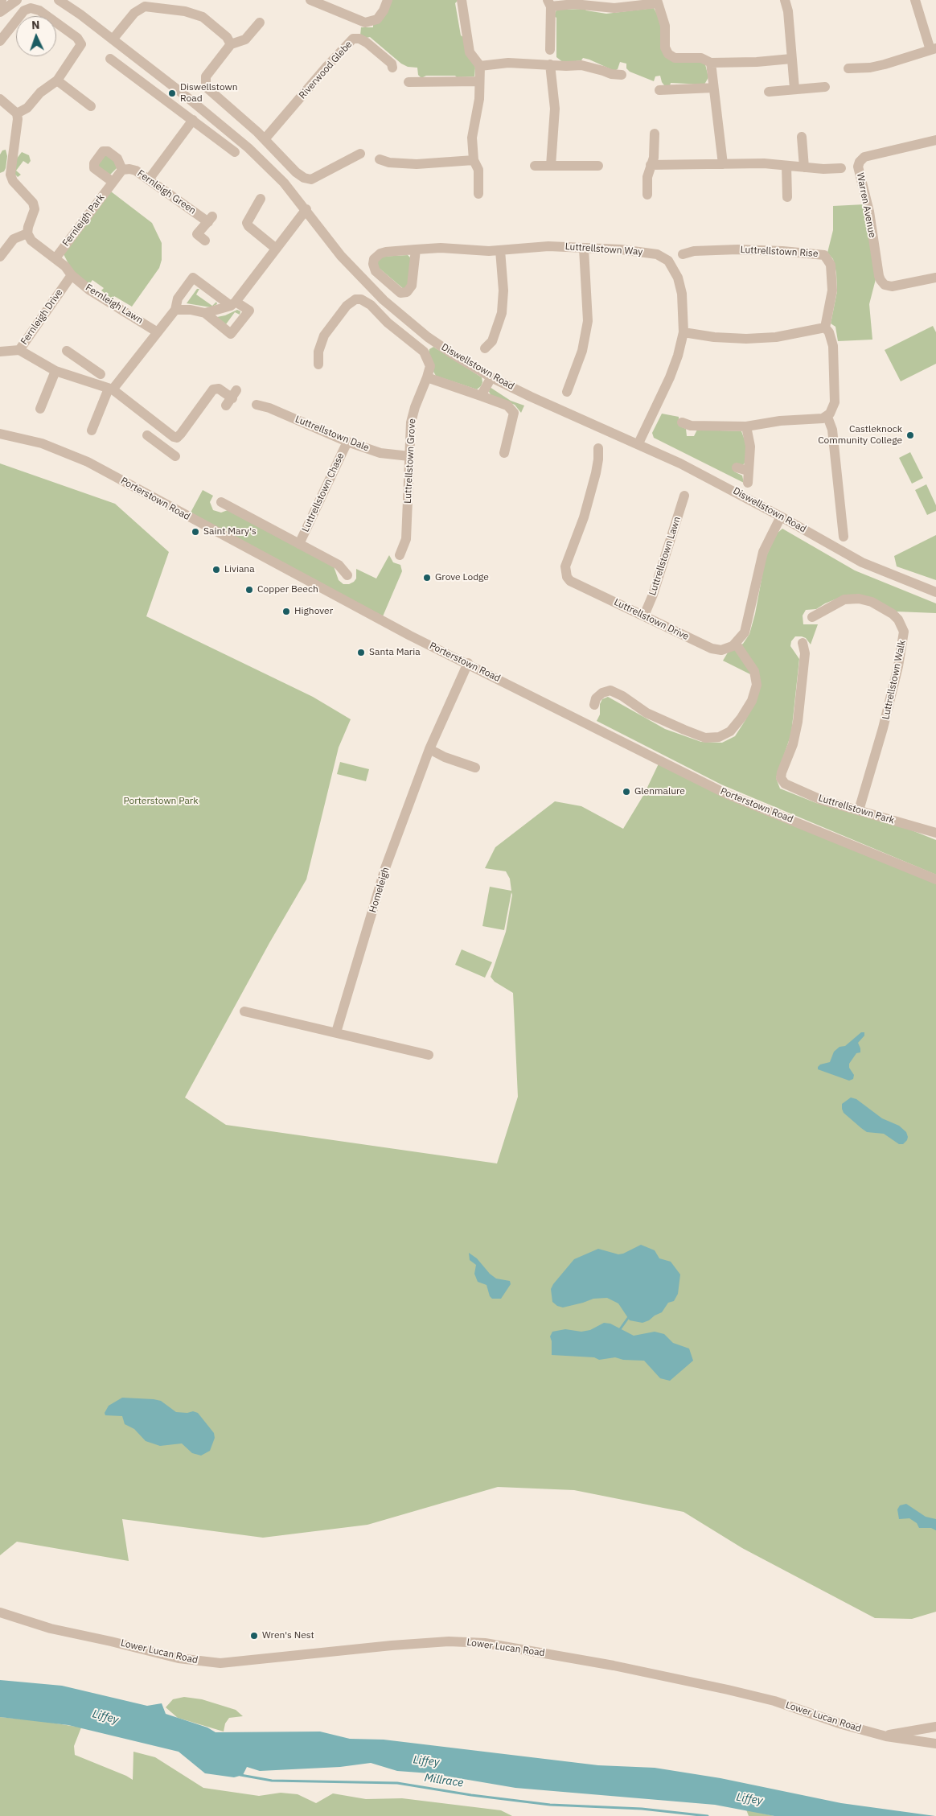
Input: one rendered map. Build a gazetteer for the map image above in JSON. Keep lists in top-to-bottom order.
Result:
{
  "streets": {
    "street": [
      "Riverwood Glebe",
      "Fernleigh Green",
      "Warren Avenue",
      "Fernleigh Park",
      "Luttrellstown Way",
      "Luttrellstown Rise",
      "Fernleigh Lawn",
      "Fernleigh Drive",
      "Diswellstown Road",
      "Luttrellstown Dale",
      "Luttrellstown Grove",
      "Luttrellstown Chase",
      "Porterstown Road",
      "Luttrellstown Lawn",
      "Luttrellstown Drive",
      "Luttrellstown Walk",
      "Luttrellstown Park",
      "Homeleigh",
      "Lower Lucan Road"
    ]
  },
  "crossings": [
    ["Fernleigh Green", "Fernleigh Park"],
    ["Luttrellstown Way", "Diswellstown Road"],
    ["Fernleigh Lawn", "Fernleigh Drive"],
    ["Luttrellstown Dale", "Luttrellstown Grove"],
    ["Luttrellstown Dale", "Luttrellstown Chase"],
    ["Porterstown Road", "Homeleigh"],
    ["Luttrellstown Lawn", "Luttrellstown Drive"],
    ["Luttrellstown Walk", "Luttrellstown Park"]
  ],
  "water": ["Liffey", "Millrace"],
  "parks": ["Porterstown Park"],
  "places": [
    "Diswellstown Road",
    "Castleknock Community College",
    "Saint Mary's",
    "Liviana",
    "Grove Lodge",
    "Copper Beech",
    "Highover",
    "Santa Maria",
    "Glenmalure",
    "Wren's Nest"
  ],
  "north": "top"
}
